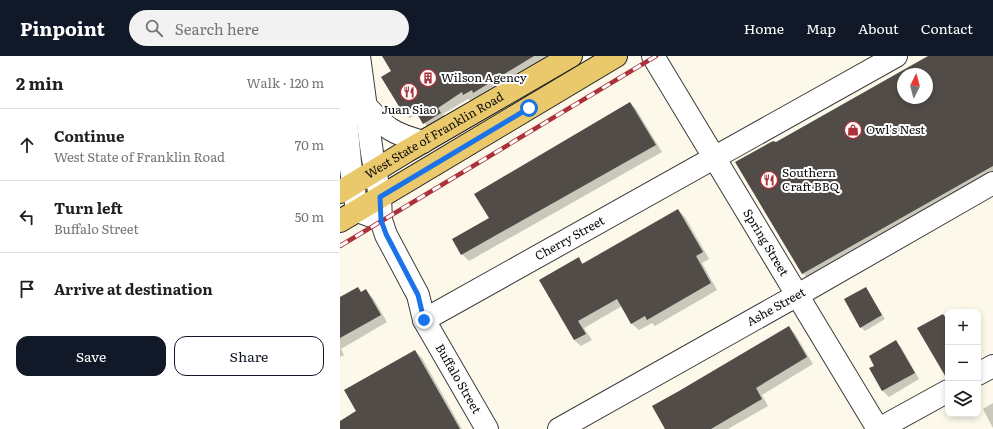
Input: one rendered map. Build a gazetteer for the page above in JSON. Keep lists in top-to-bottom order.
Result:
{
  "streets": {
    "main road": ["West State of Franklin Road"],
    "street": [
      "Cherry Street",
      "Spring Street",
      "Ashe Street",
      "Buffalo Street"
    ]
  },
  "crossings": [
    ["West State of Franklin Road", "Buffalo Street"],
    ["Cherry Street", "Spring Street"],
    ["Cherry Street", "Buffalo Street"],
    ["Spring Street", "Ashe Street"]
  ],
  "places": {
    "building": ["Wilson Agency"],
    "restaurant": ["Juan Siao", "Southern Craft BBQ"],
    "shop": ["Owl's Nest"]
  },
  "north": "top",
  "page": {
    "header": "Pinpoint",
    "search": "Search here",
    "nav": [
      "Home",
      "Map",
      "About",
      "Contact"
    ],
    "heading": ["2 min", "Walk · 120 m"],
    "list": [
      ["Continue", "West State of Franklin Road", "70 m"],
      ["Turn left", "Buffalo Street", "50 m"],
      "Arrive at destination"
    ],
    "map_buttons": ["+", "−"],
    "buttons": ["Save", "Share"]
  }
}
